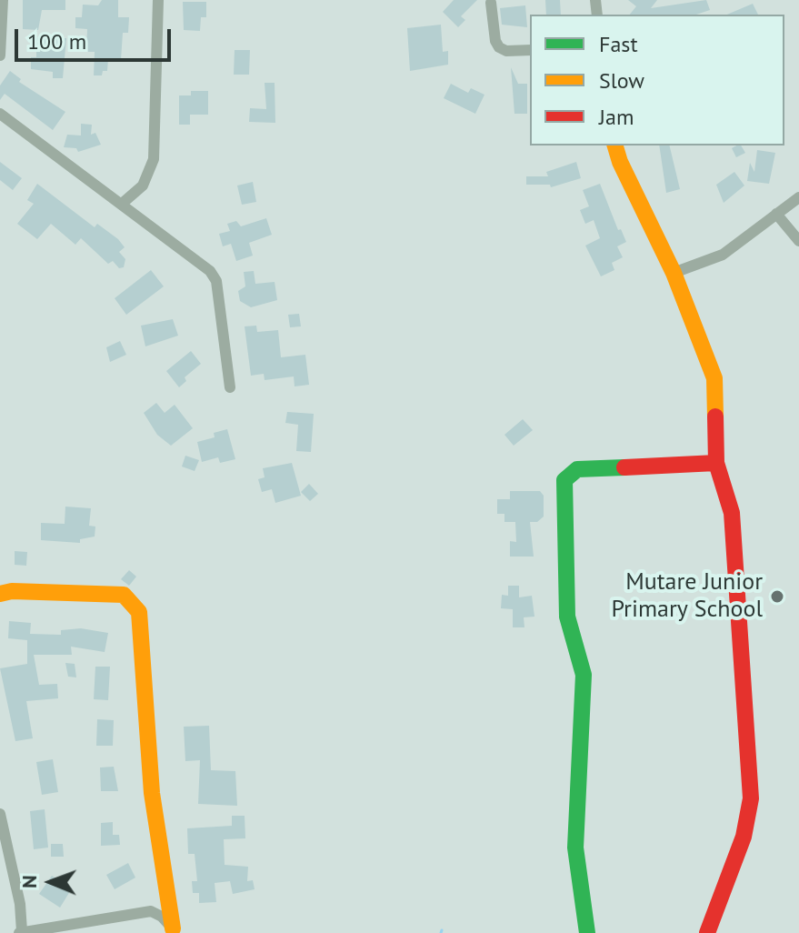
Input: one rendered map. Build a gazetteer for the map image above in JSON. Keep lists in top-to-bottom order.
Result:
{
  "places": ["Mutare Junior Primary School"],
  "legend": ["Fast", "Slow", "Jam"],
  "scale_bar": "100 m",
  "north": "left"
}
